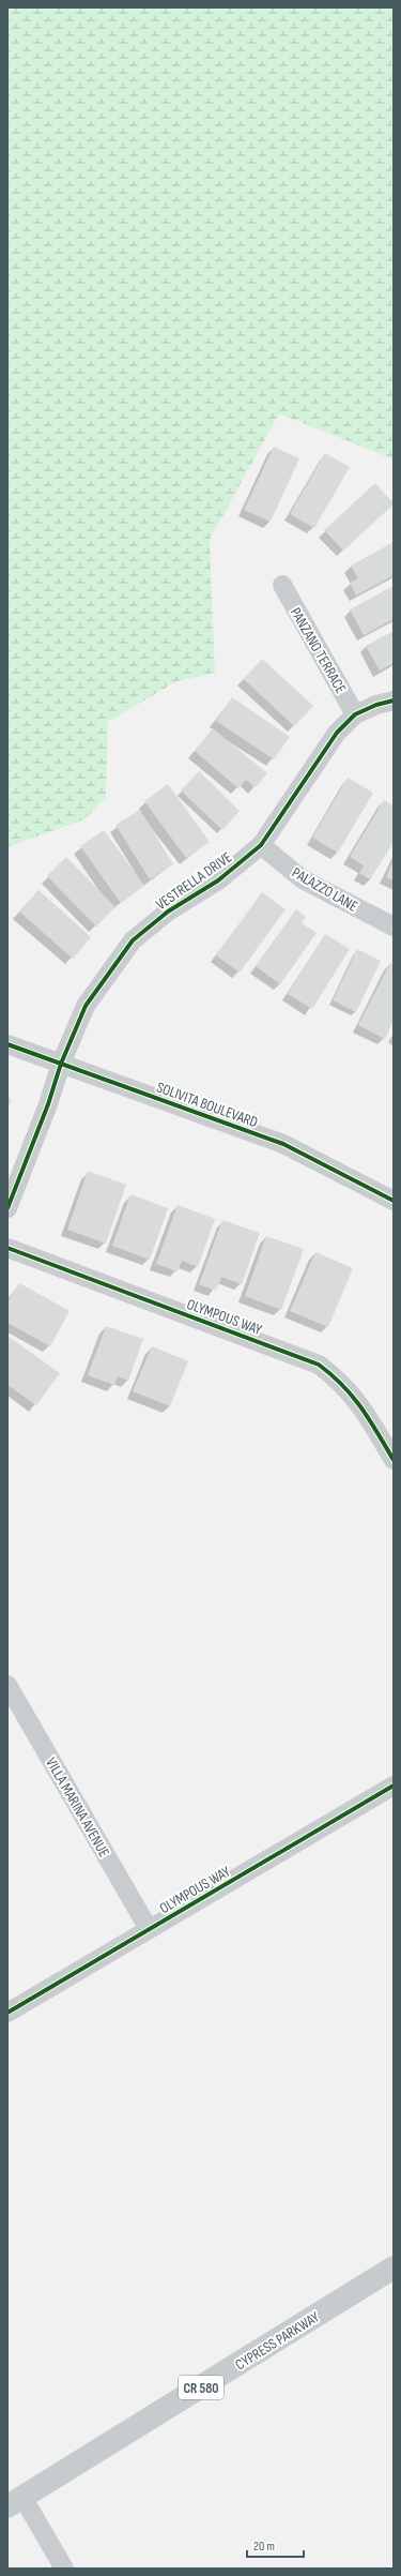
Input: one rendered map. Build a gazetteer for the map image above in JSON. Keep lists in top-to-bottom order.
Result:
{
  "streets": {
    "main road": ["CYPRESS PARKWAY", "CR 580"],
    "street": [
      "PANZANO TERRACE",
      "VESTRELLA DRIVE",
      "PALAZZO LANE",
      "SOLIVITA BOULEVARD",
      "OLYMPOUS WAY",
      "VILLA MARINA AVENUE"
    ]
  },
  "crossings": [
    ["PANZANO TERRACE", "VESTRELLA DRIVE"],
    ["VESTRELLA DRIVE", "PALAZZO LANE"],
    ["VESTRELLA DRIVE", "SOLIVITA BOULEVARD"],
    ["OLYMPOUS WAY", "VILLA MARINA AVENUE"]
  ],
  "scale_bar": "20 m"
}
